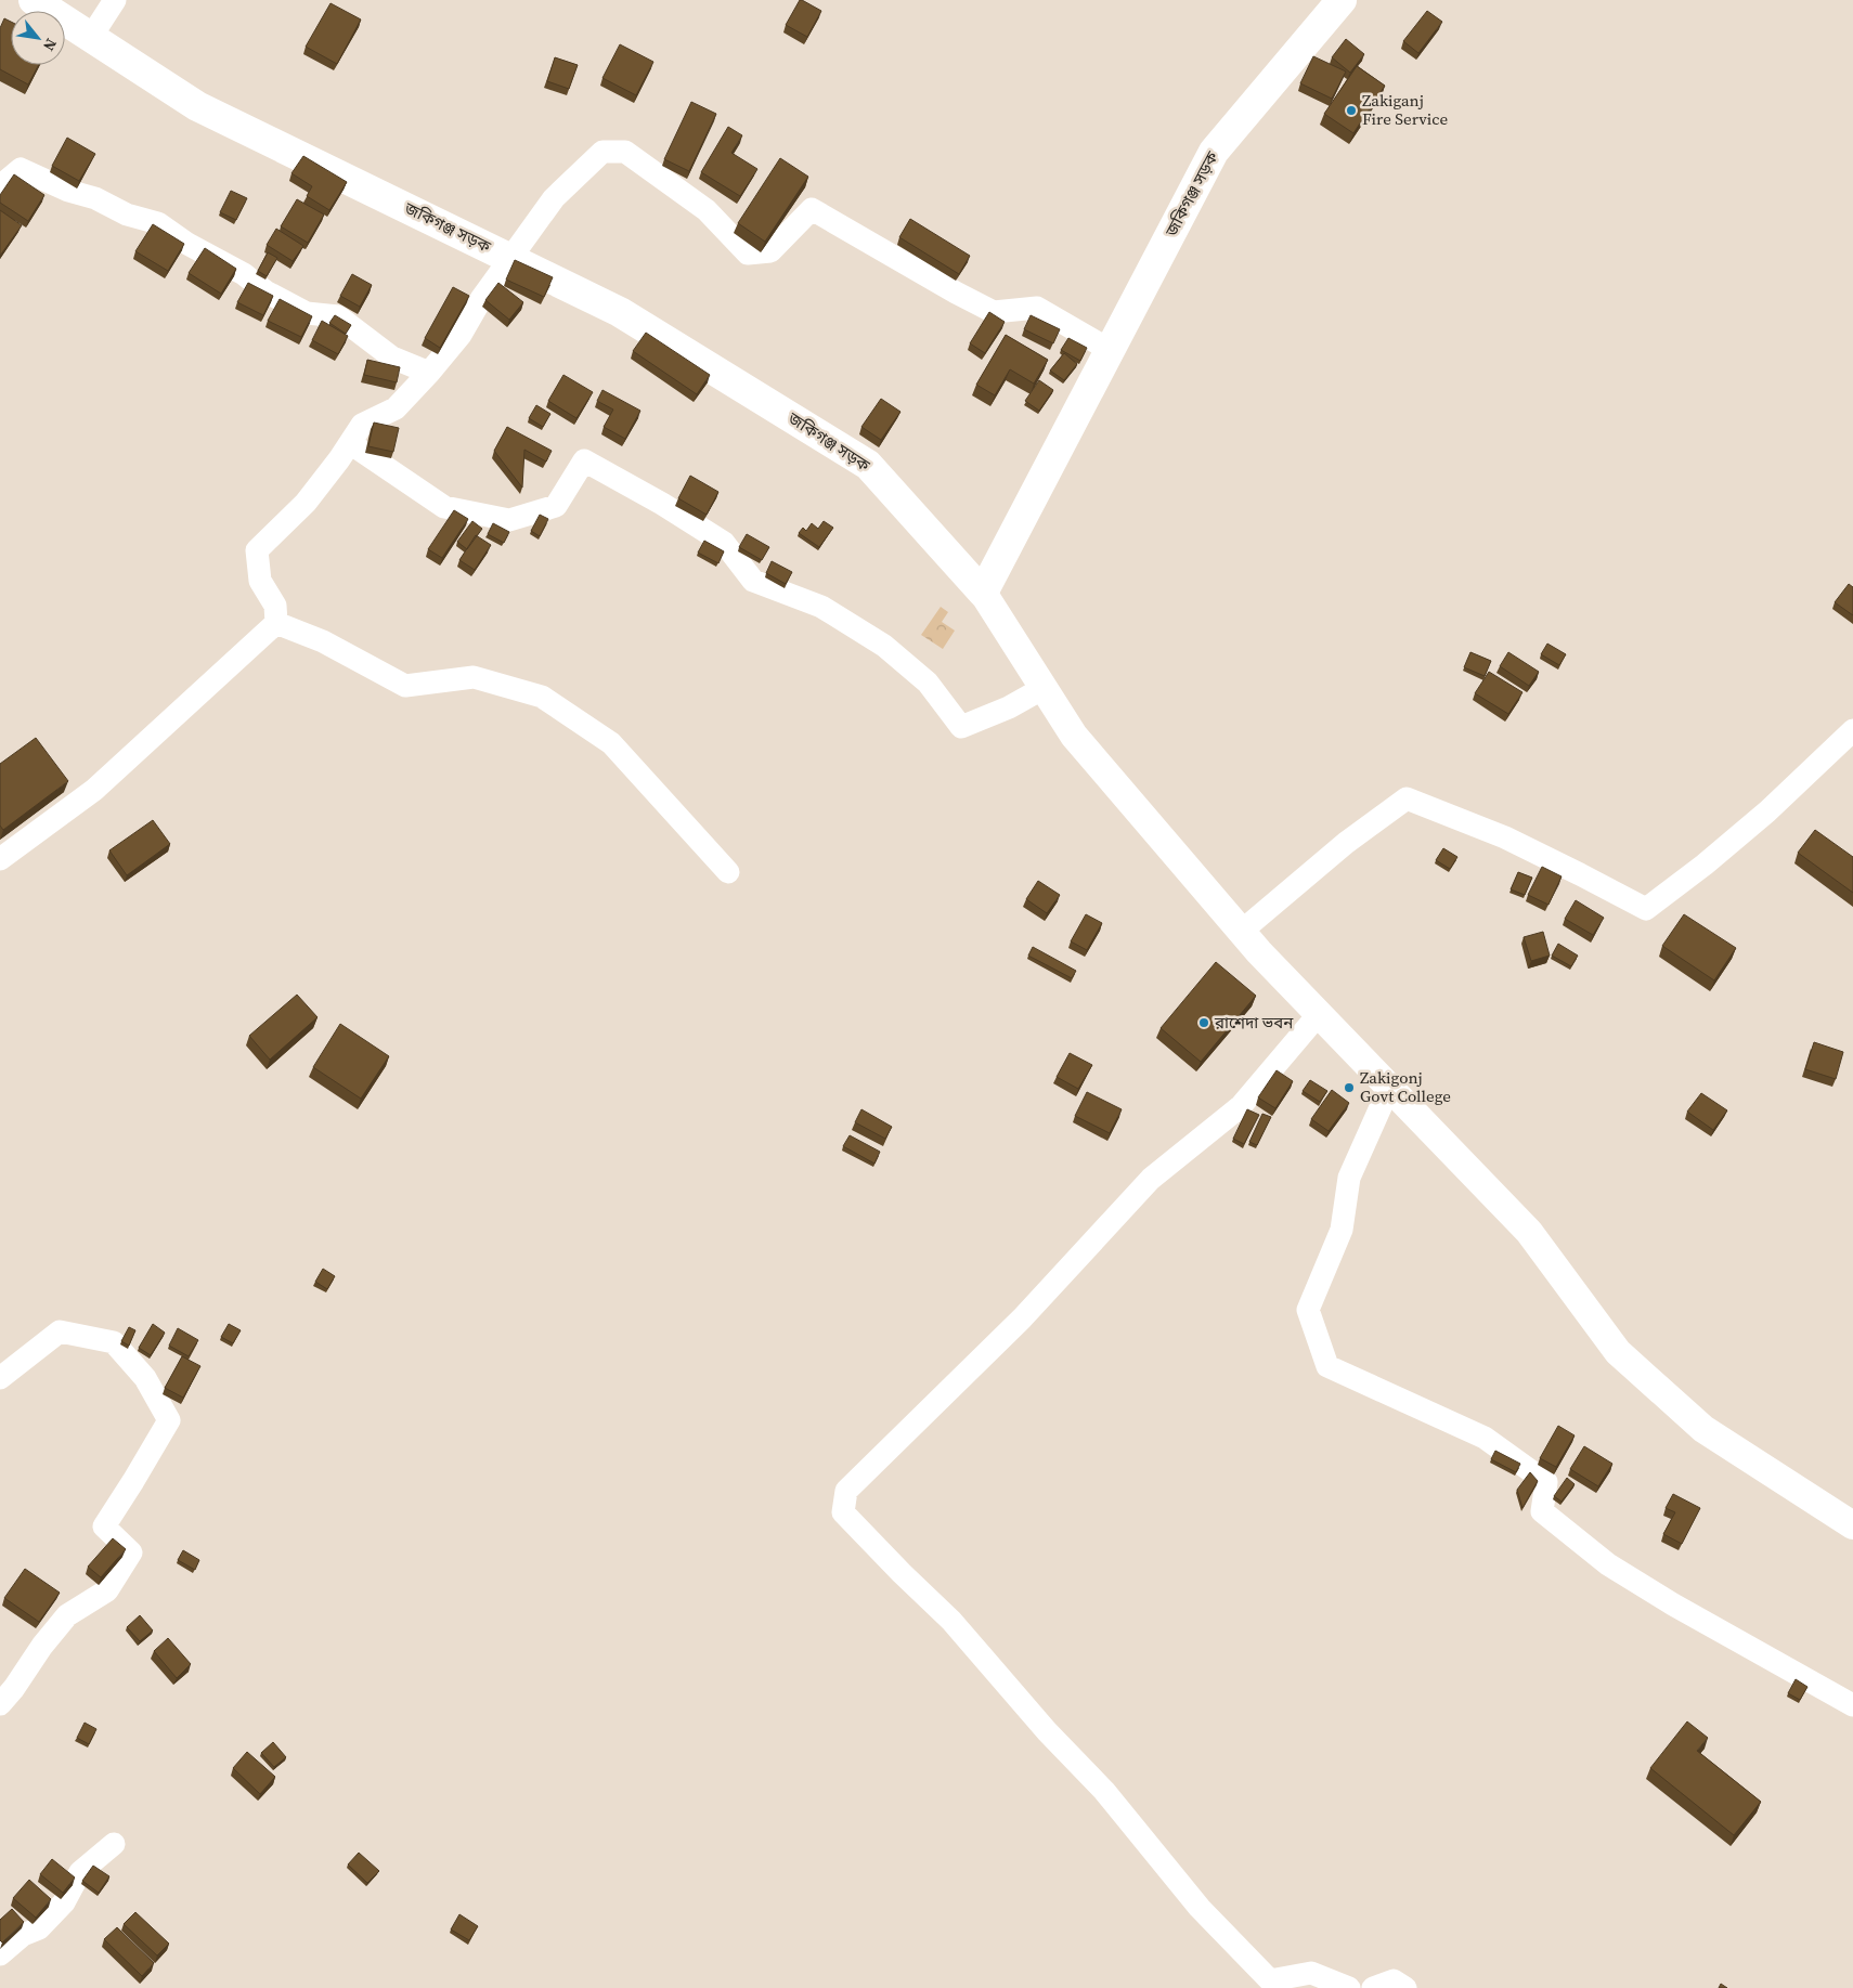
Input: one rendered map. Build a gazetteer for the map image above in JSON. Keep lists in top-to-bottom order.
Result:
{
  "streets": {
    "main road": ["জকিগঞ্জ সড়ক"]
  },
  "places": ["Zakiganj Fire Service", "রাশেদা ভবন", "Zakigonj Govt College"],
  "north": "bottom right"
}
